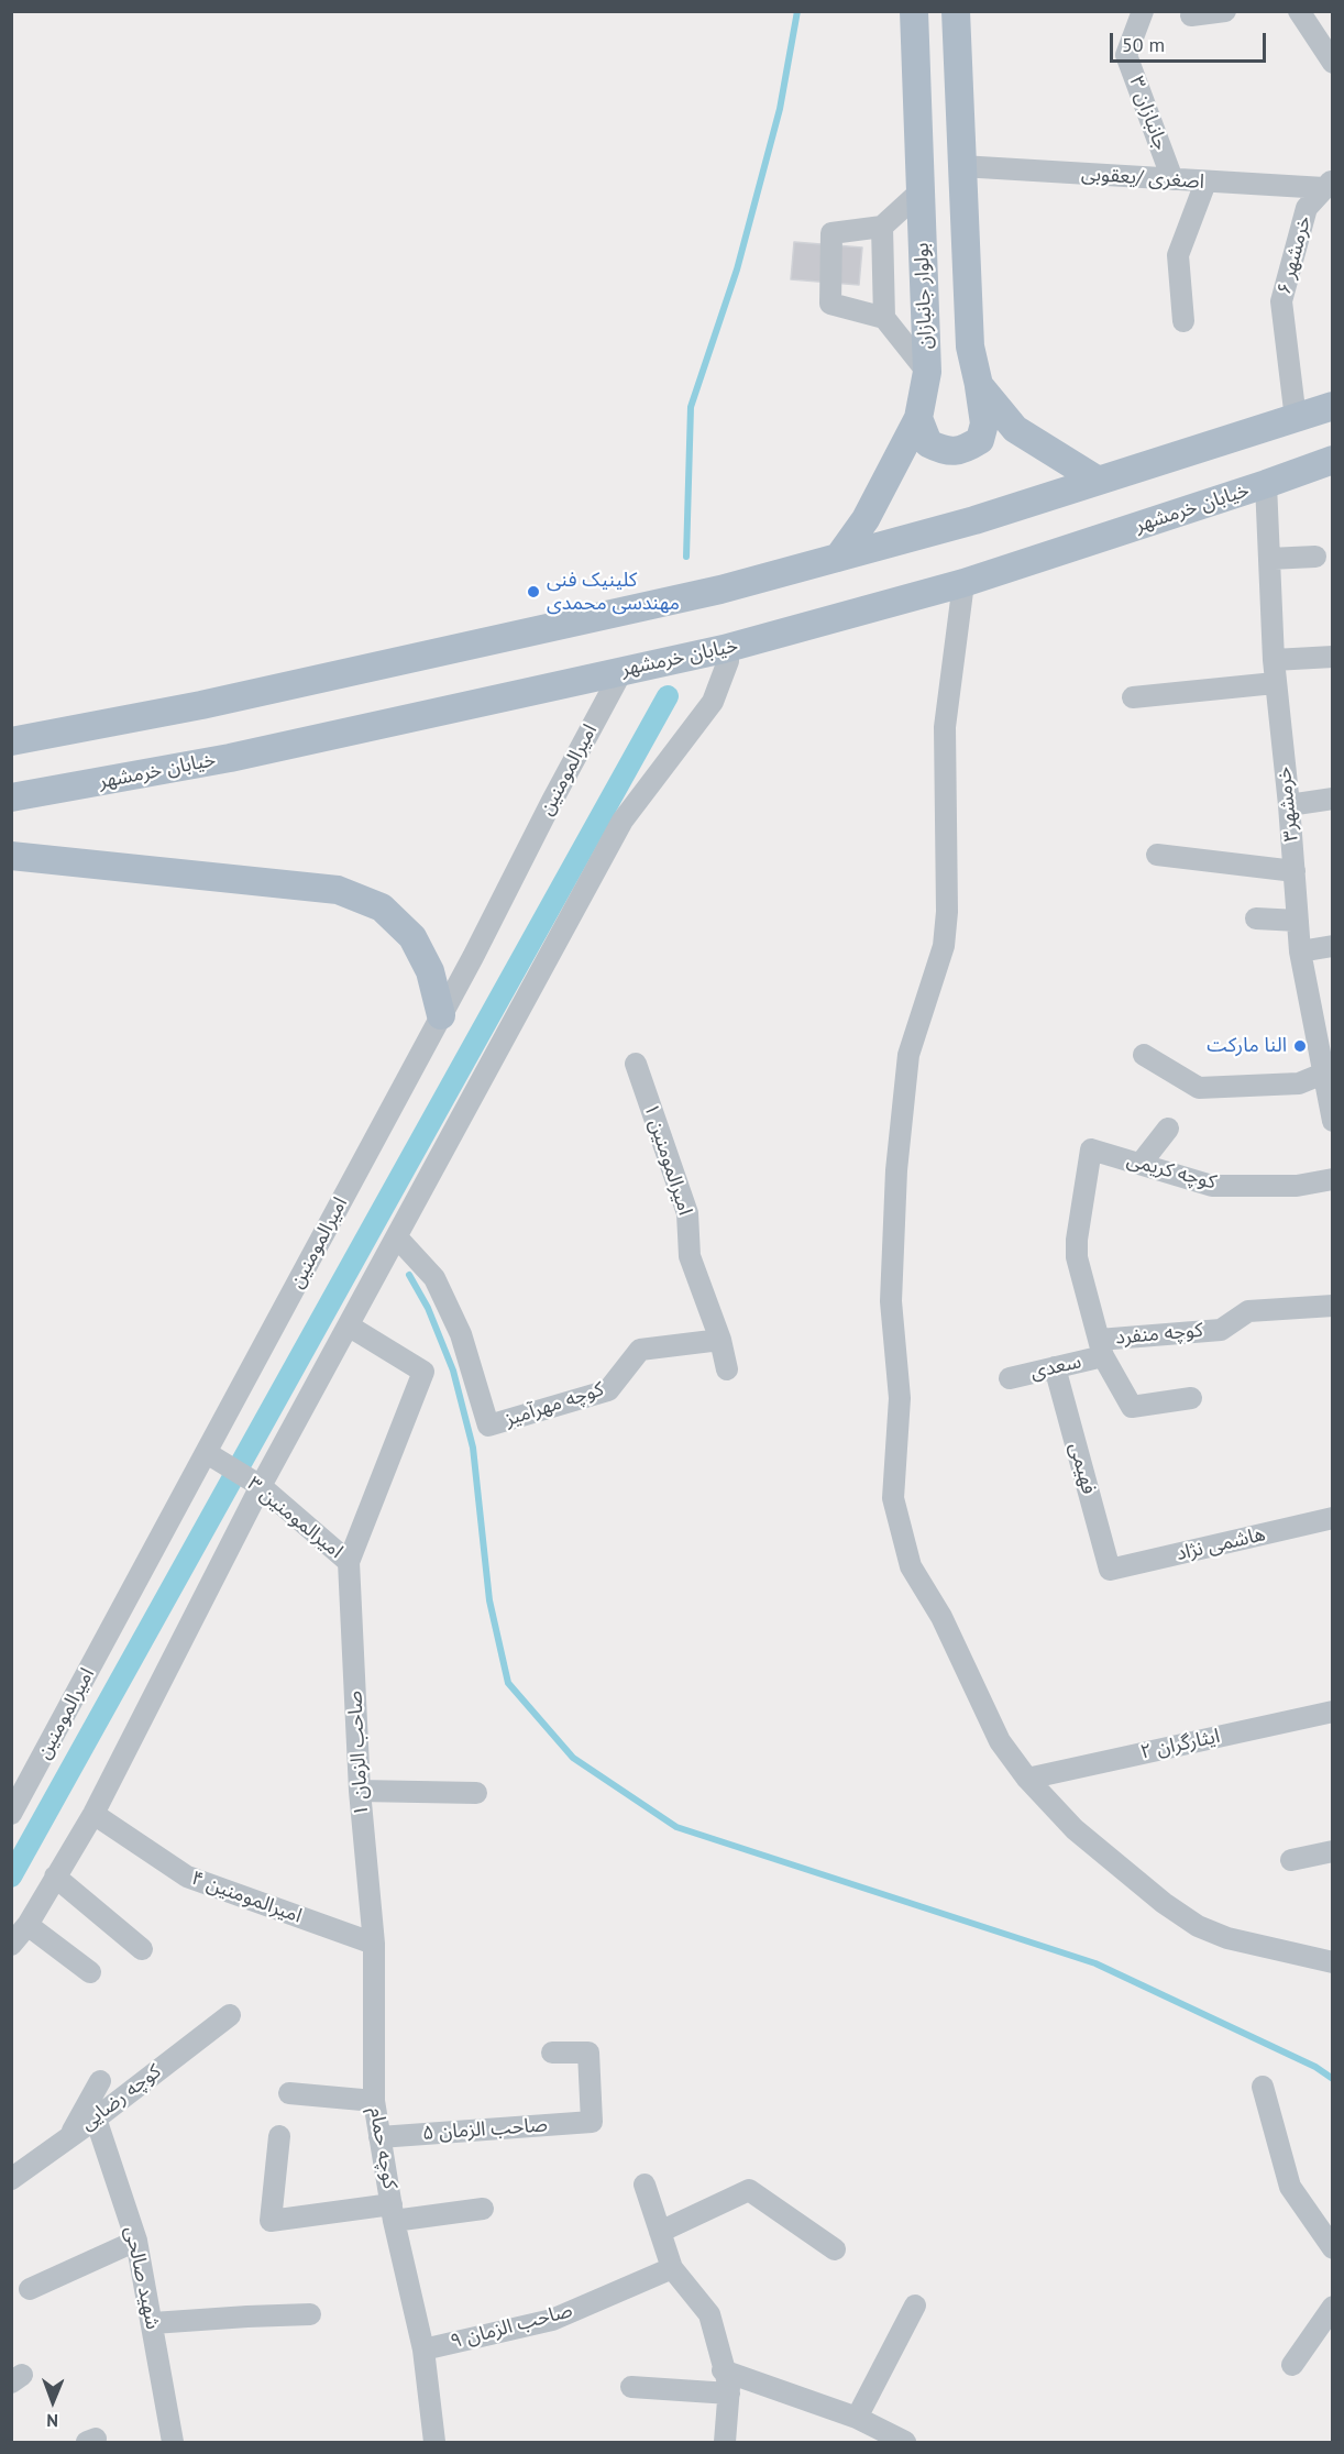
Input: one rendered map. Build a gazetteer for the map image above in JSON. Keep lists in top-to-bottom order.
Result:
{
  "streets": {
    "main road": ["بولوار جانبازان", "خیابان خرمشهر"],
    "street": [
      "جانبازان ۳",
      "اصغری /یعقوبی",
      "خرمشهر ۶",
      "امیرالمومنین",
      "خرمشهر۳",
      "امیرالمومنین ۱",
      "کوچه کریمی",
      "کوچه منفرد",
      "سعدی",
      "کوچه مهرآمیز",
      "فهیمی",
      "امیرالمومنین ۳",
      "هاشمی نژاد",
      "ایثارگران ۲",
      "صاحب الزمان ۱",
      "امیرالمومنین ۴",
      "کوچه رضایی",
      "صاحب الزمان ۵",
      "کوچه حمام",
      "شهید صالحی",
      "صاحب الزمان ۹"
    ]
  },
  "crossings": [
    ["جانبازان ۳", "اصغری /یعقوبی"],
    ["اصغری /یعقوبی", "خرمشهر ۶"],
    ["خیابان خرمشهر", "امیرالمومنین"],
    ["خیابان خرمشهر", "خرمشهر۳"],
    ["امیرالمومنین", "امیرالمومنین ۳"],
    ["امیرالمومنین ۱", "کوچه مهرآمیز"],
    ["کوچه کریمی", "کوچه منفرد"],
    ["کوچه کریمی", "سعدی"],
    ["کوچه منفرد", "سعدی"],
    ["سعدی", "فهیمی"],
    ["فهیمی", "هاشمی نژاد"],
    ["امیرالمومنین ۳", "صاحب الزمان ۱"],
    ["صاحب الزمان ۱", "امیرالمومنین ۴"],
    ["صاحب الزمان ۱", "کوچه حمام"],
    ["امیرالمومنین ۴", "کوچه حمام"],
    ["کوچه رضایی", "شهید صالحی"],
    ["صاحب الزمان ۵", "کوچه حمام"],
    ["کوچه حمام", "صاحب الزمان ۹"]
  ],
  "places": ["کلینیک فنی مهندسی محمدی", "النا مارکت"],
  "scale_bar": "50 m",
  "north": "bottom"
}
